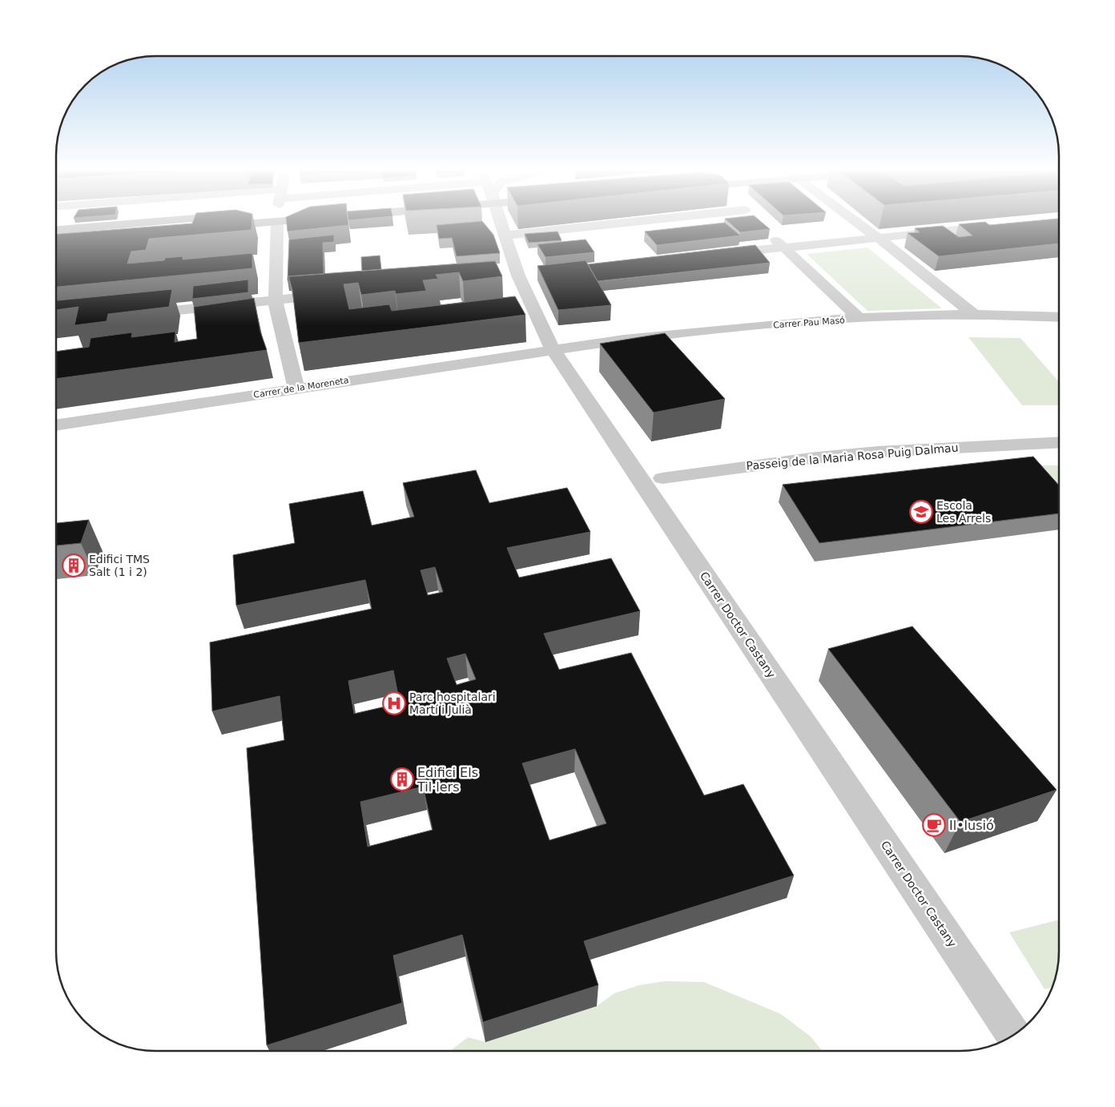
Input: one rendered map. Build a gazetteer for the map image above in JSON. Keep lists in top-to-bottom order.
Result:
{
  "streets": {
    "street": [
      "Carrer Pau Masó",
      "Carrer de la Moreneta",
      "Passeig de la Maria Rosa Puig Dalmau",
      "Carrer Doctor Castany"
    ]
  },
  "crossings": [
    ["Carrer Pau Masó", "Carrer de la Moreneta"],
    ["Carrer Pau Masó", "Carrer Doctor Castany"],
    ["Carrer de la Moreneta", "Carrer Doctor Castany"]
  ],
  "places": {
    "school or university": ["Escola Les Arrels"],
    "building": ["Edifici TMS Salt (1 i 2)", "Edifici Els Til·lers"],
    "hospital": ["Parc hospitalari Martí i Julià"],
    "cafe": ["Il•lusió"]
  }
}
